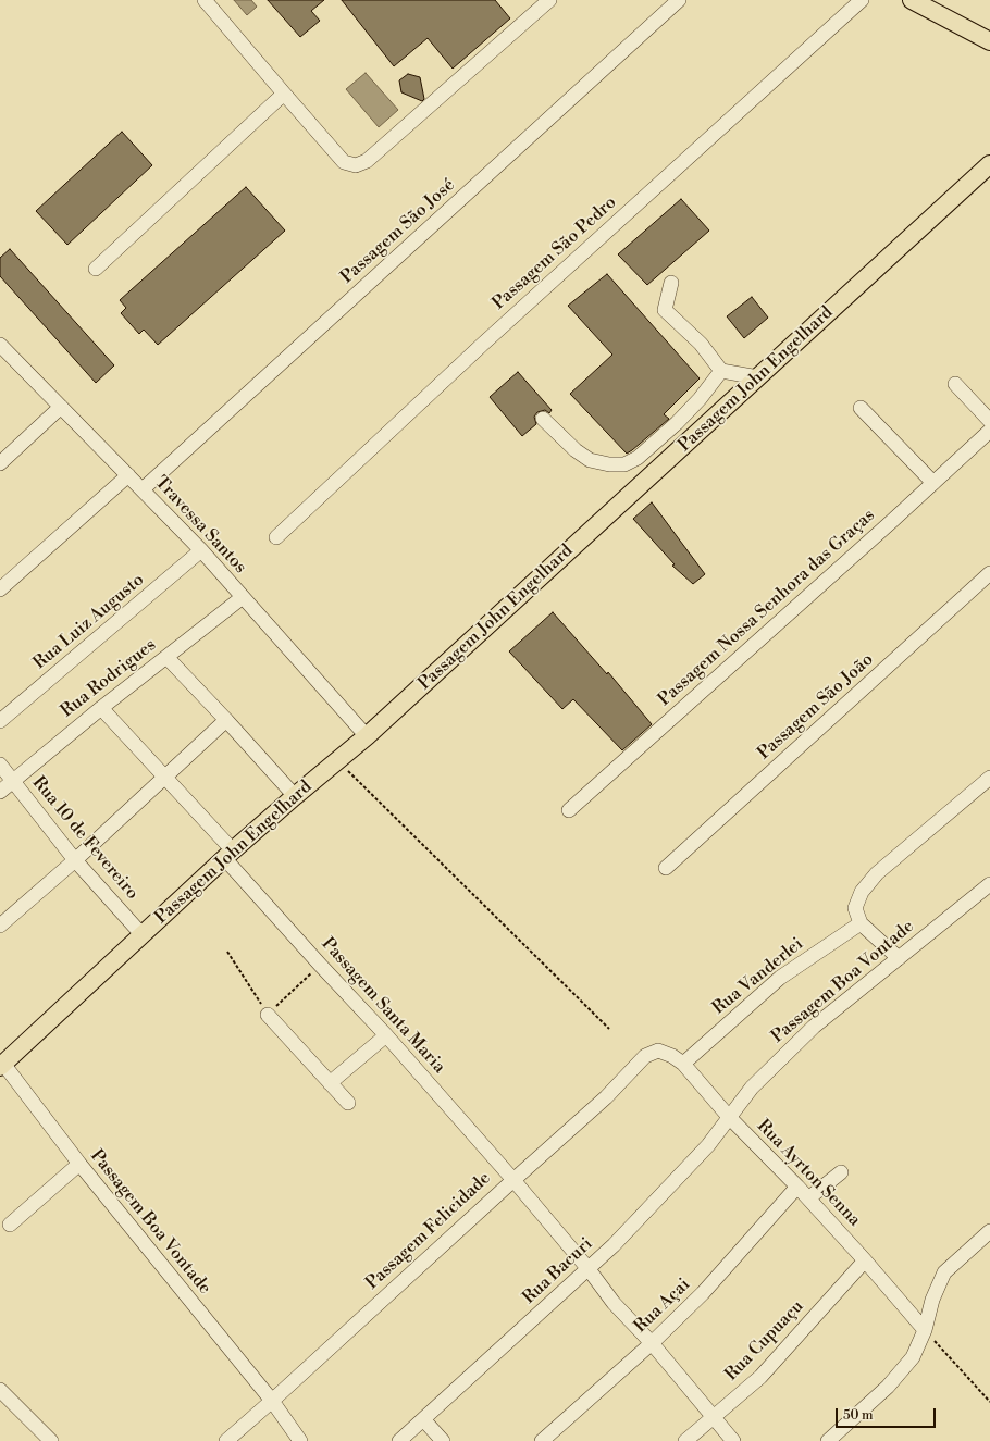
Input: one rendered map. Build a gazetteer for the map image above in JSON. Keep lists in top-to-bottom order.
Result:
{
  "streets": {
    "main road": ["Passagem John Engelhard"],
    "street": [
      "Passagem São José",
      "Passagem São Pedro",
      "Travessa Santos",
      "Passagem Nossa Senhora das Graças",
      "Rua Luiz Augusto",
      "Rua Rodrigues",
      "Passagem São João",
      "Rua 10 de Fevereiro",
      "Rua Vanderlei",
      "Passagem Boa Vontade",
      "Passagem Santa Maria",
      "Rua Ayrton Senna",
      "Passagem Felicidade",
      "Rua Bacuri",
      "Rua Açai",
      "Rua Cupuaçu"
    ]
  },
  "crossings": [
    ["Passagem São José", "Travessa Santos"],
    ["Passagem John Engelhard", "Travessa Santos"],
    ["Passagem John Engelhard", "Rua 10 de Fevereiro"],
    ["Passagem John Engelhard", "Passagem Boa Vontade"],
    ["Passagem John Engelhard", "Passagem Santa Maria"],
    ["Travessa Santos", "Rua Luiz Augusto"],
    ["Travessa Santos", "Rua Rodrigues"],
    ["Rua Rodrigues", "Rua 10 de Fevereiro"],
    ["Rua Rodrigues", "Passagem Santa Maria"],
    ["Rua Vanderlei", "Rua Ayrton Senna"],
    ["Passagem Boa Vontade", "Rua Ayrton Senna"],
    ["Passagem Boa Vontade", "Passagem Felicidade"],
    ["Passagem Boa Vontade", "Rua Bacuri"],
    ["Passagem Santa Maria", "Passagem Felicidade"],
    ["Passagem Santa Maria", "Rua Bacuri"],
    ["Passagem Santa Maria", "Rua Açai"],
    ["Passagem Santa Maria", "Rua Cupuaçu"],
    ["Rua Ayrton Senna", "Passagem Felicidade"],
    ["Rua Ayrton Senna", "Rua Bacuri"],
    ["Rua Ayrton Senna", "Rua Açai"],
    ["Rua Ayrton Senna", "Rua Cupuaçu"]
  ],
  "scale_bar": "50 m"
}
